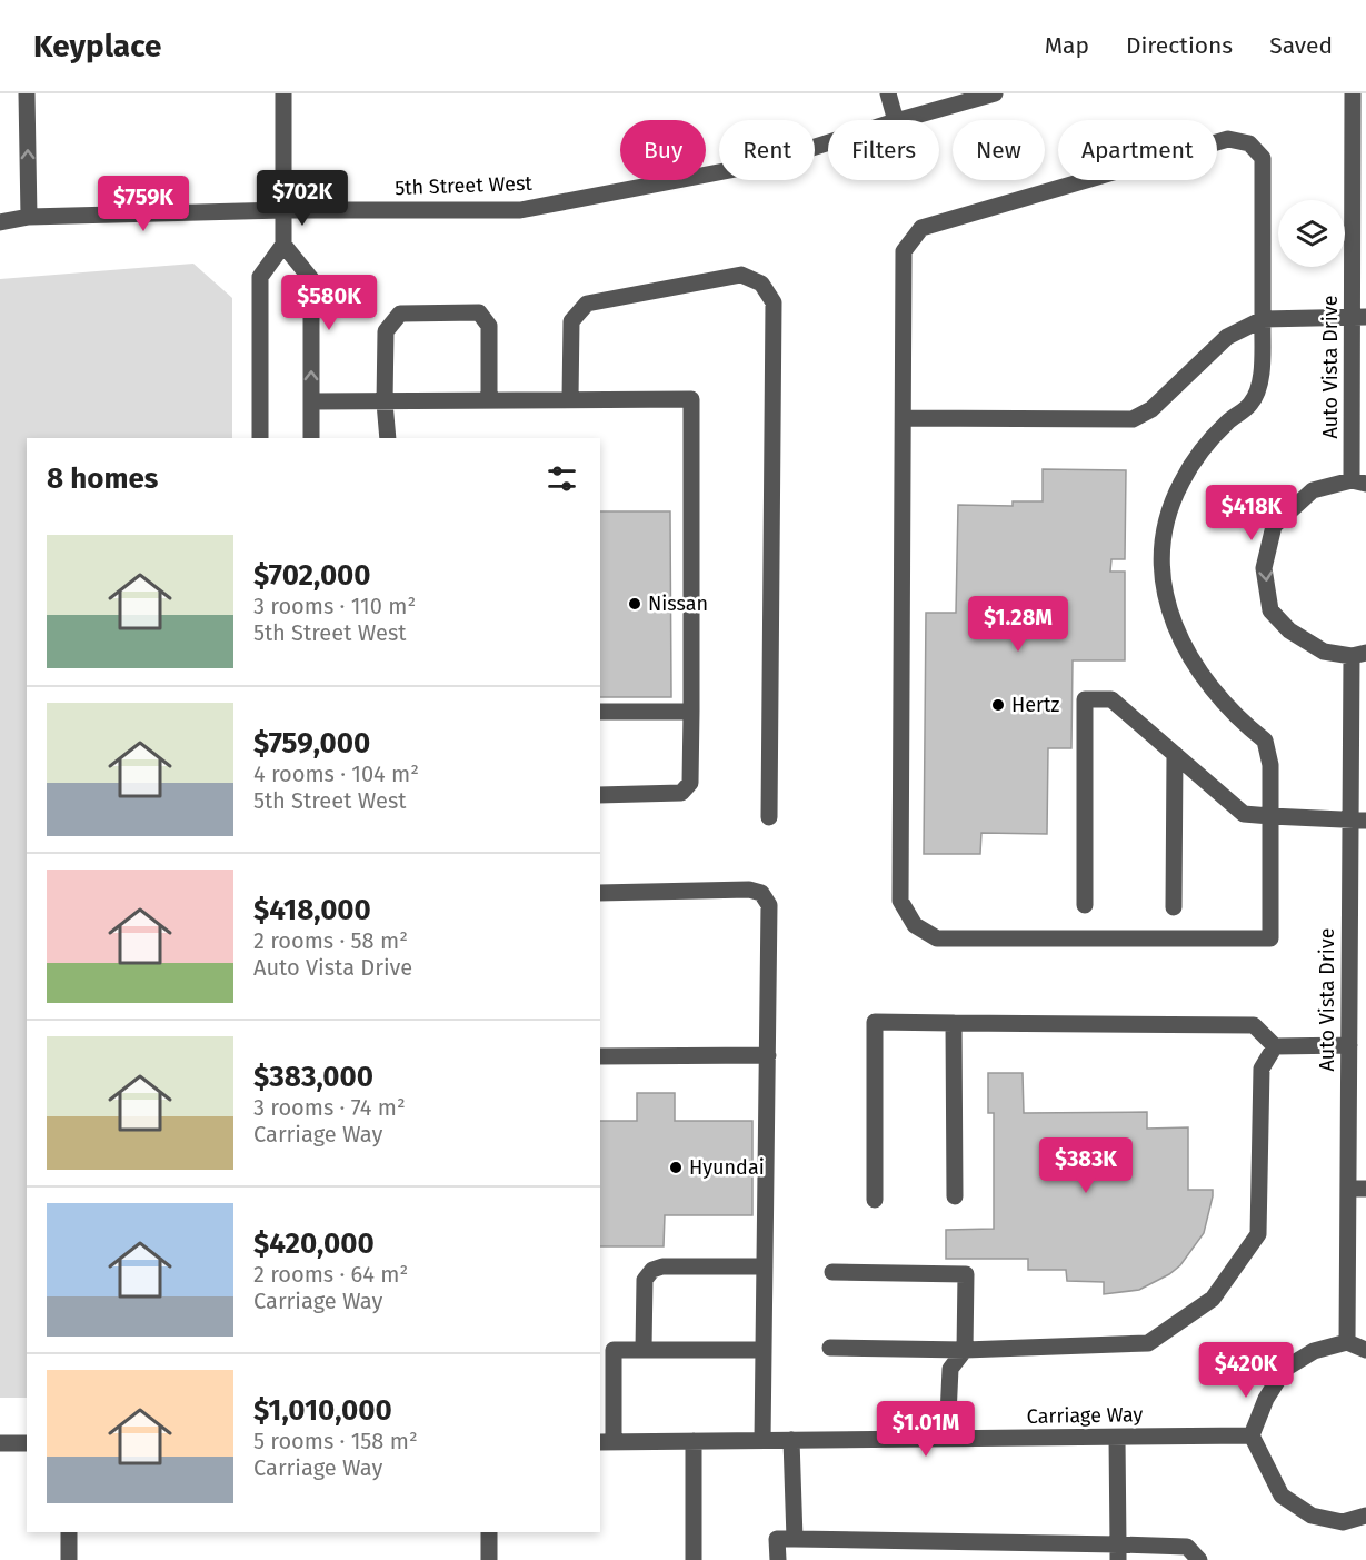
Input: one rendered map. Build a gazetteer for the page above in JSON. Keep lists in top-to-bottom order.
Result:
{
  "streets": {
    "street": ["5th Street West", "Auto Vista Drive", "Carriage Way"]
  },
  "places": ["Nissan", "Hertz", "Hyundai"],
  "page": {
    "header": "Keyplace",
    "nav": ["Map", "Directions", "Saved"],
    "chip": [
      "Buy",
      "Rent",
      "Filters",
      "New",
      "Apartment"
    ],
    "price": [
      "$702K",
      "$759K",
      "$580K",
      "$418K",
      "$1.28M",
      "$383K",
      "$420K",
      "$1.01M"
    ],
    "heading": "8 homes",
    "list": [
      {
        "name": "$702,000",
        "note": "3 rooms · 110 m² · 5th Street West"
      },
      {
        "name": "$759,000",
        "note": "4 rooms · 104 m² · 5th Street West"
      },
      {
        "name": "$418,000",
        "note": "2 rooms · 58 m² · Auto Vista Drive"
      },
      {
        "name": "$383,000",
        "note": "3 rooms · 74 m² · Carriage Way"
      },
      {
        "name": "$420,000",
        "note": "2 rooms · 64 m² · Carriage Way"
      },
      {
        "name": "$1,010,000",
        "note": "5 rooms · 158 m² · Carriage Way"
      }
    ]
  }
}
